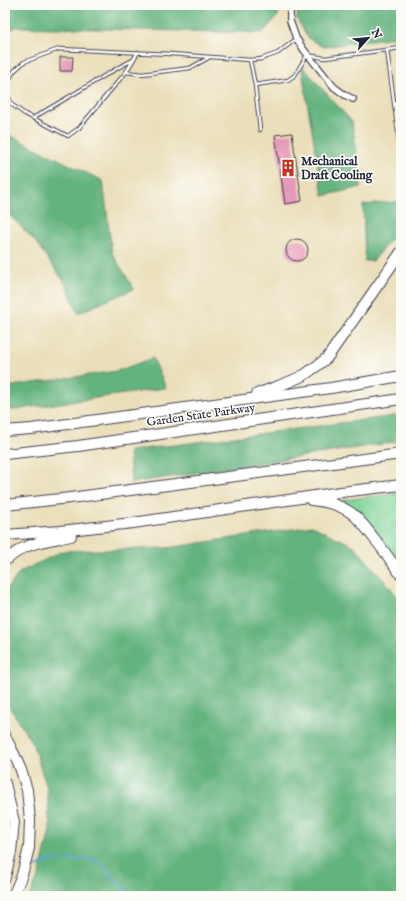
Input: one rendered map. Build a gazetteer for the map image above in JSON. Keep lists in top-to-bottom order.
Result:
{
  "streets": {
    "highway": ["Garden State Parkway"]
  },
  "places": {
    "building": ["Mechanical Draft Cooling"]
  },
  "north": "top right"
}
